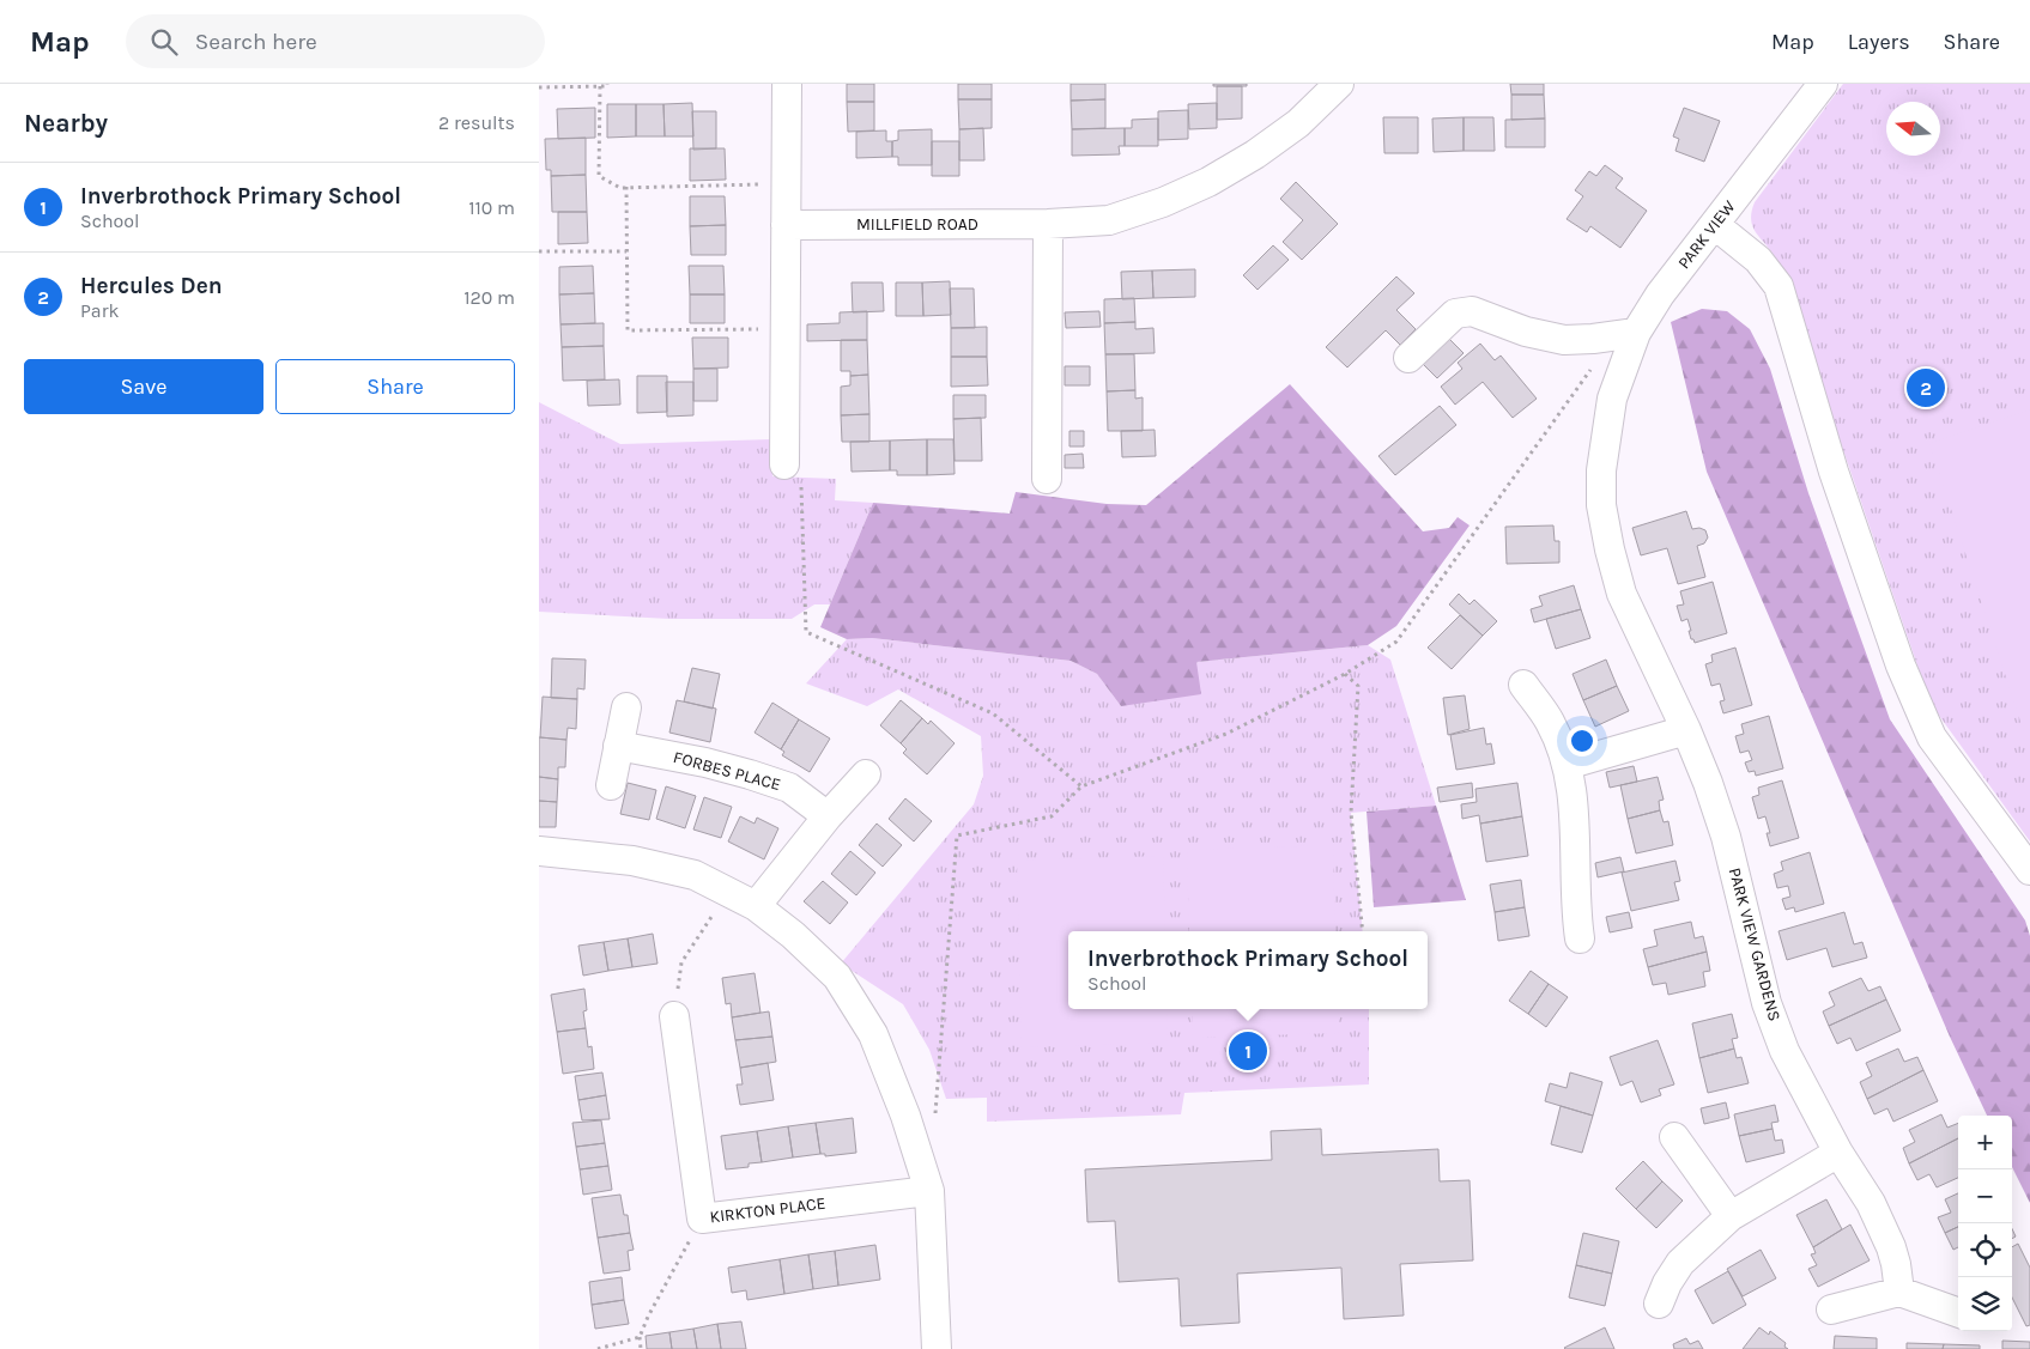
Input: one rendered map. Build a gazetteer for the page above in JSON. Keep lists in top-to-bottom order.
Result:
{
  "streets": {
    "street": [
      "MILLFIELD ROAD",
      "PARK VIEW",
      "FORBES PLACE",
      "PARK VIEW GARDENS",
      "KIRKTON PLACE"
    ]
  },
  "crossings": [
    ["PARK VIEW", "PARK VIEW GARDENS"]
  ],
  "north": "left",
  "page": {
    "header": "Map",
    "search": "Search here",
    "nav": ["Map", "Layers", "Share"],
    "heading": ["Nearby", "2 results"],
    "list": [
      {
        "mark": "1",
        "name": "Inverbrothock Primary School",
        "note": "School",
        "value": "110 m"
      },
      {
        "mark": "2",
        "name": "Hercules Den",
        "note": "Park",
        "value": "120 m"
      }
    ],
    "buttons": ["Save", "Share"],
    "pins": ["2", "1"],
    "popup": ["Inverbrothock Primary School", "School"],
    "map_buttons": ["+", "−"]
  }
}
